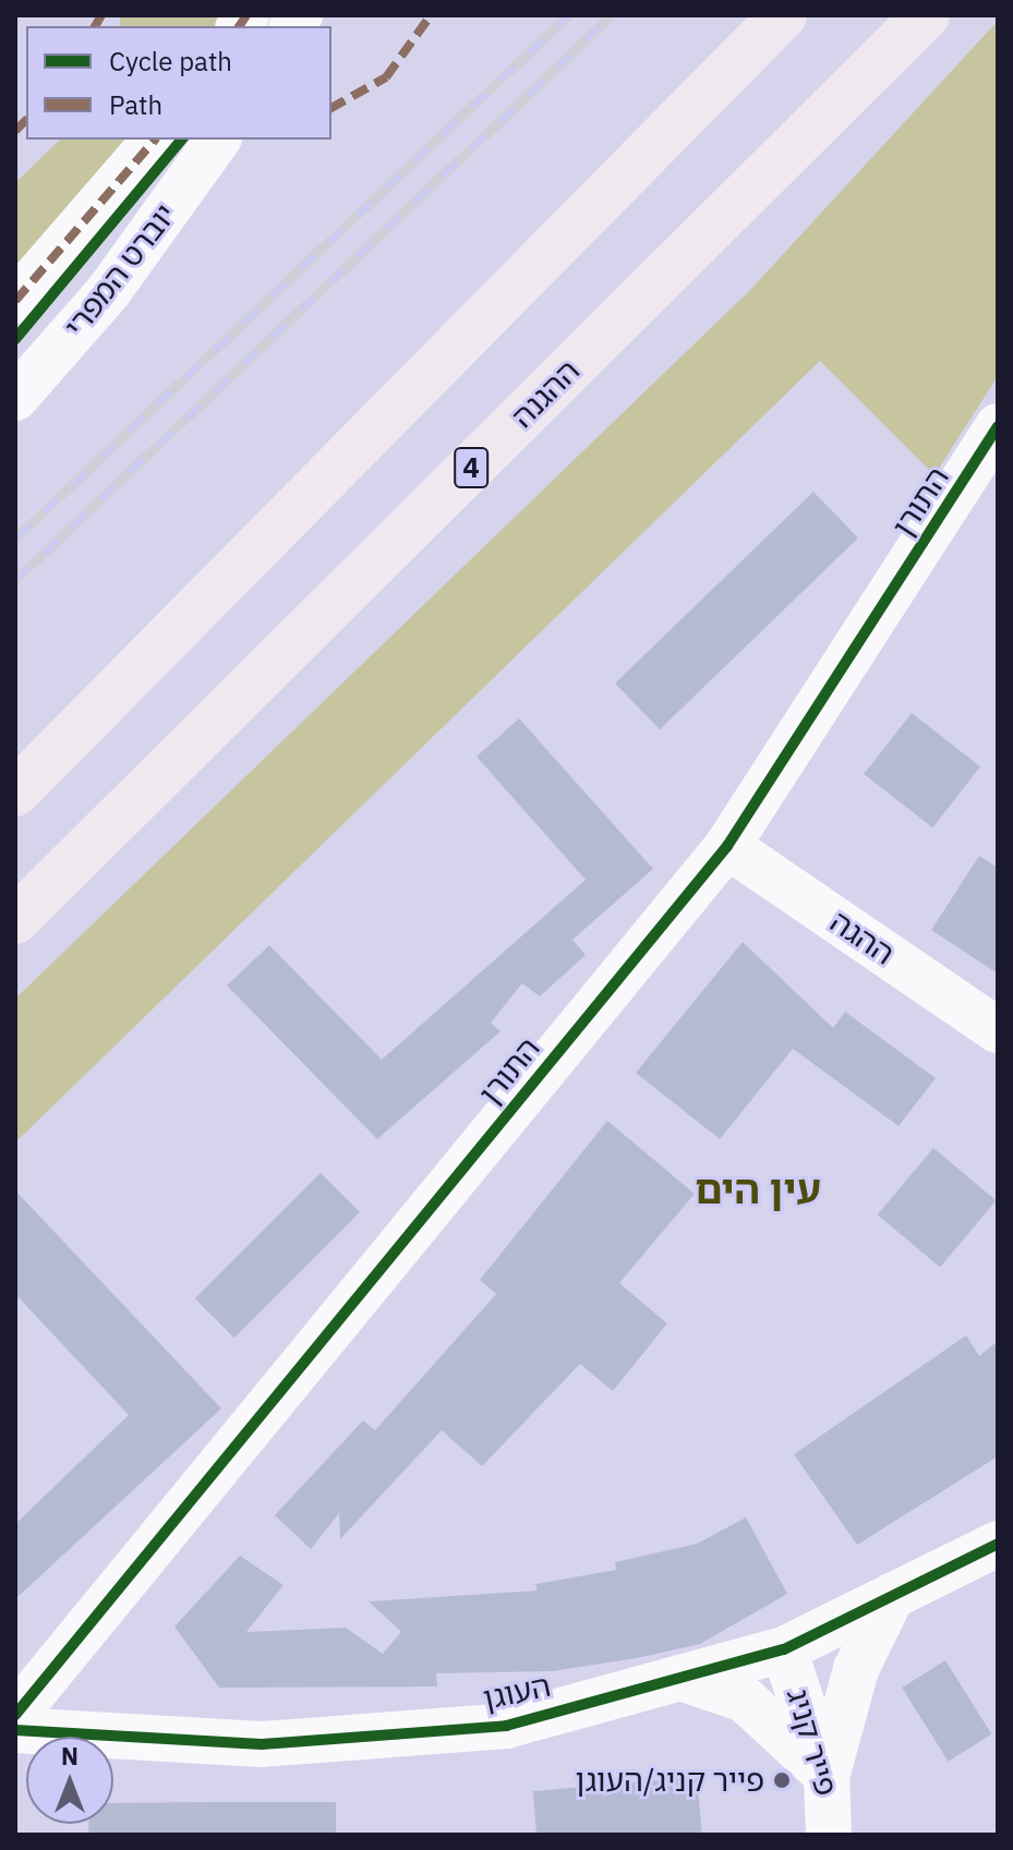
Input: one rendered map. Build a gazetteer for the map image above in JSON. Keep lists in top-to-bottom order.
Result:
{
  "streets": {
    "highway": ["ההגנה", "4"],
    "street": [
      "יוברט המפרי",
      "התורן",
      "ההגה",
      "העוגן",
      "פייר קניג"
    ]
  },
  "crossings": [
    ["התורן", "ההגה"],
    ["העוגן", "פייר קניג"]
  ],
  "districts": ["עין הים"],
  "places": ["פייר קניג/העוגן"],
  "legend": ["Cycle path", "Path"],
  "north": "top"
}
